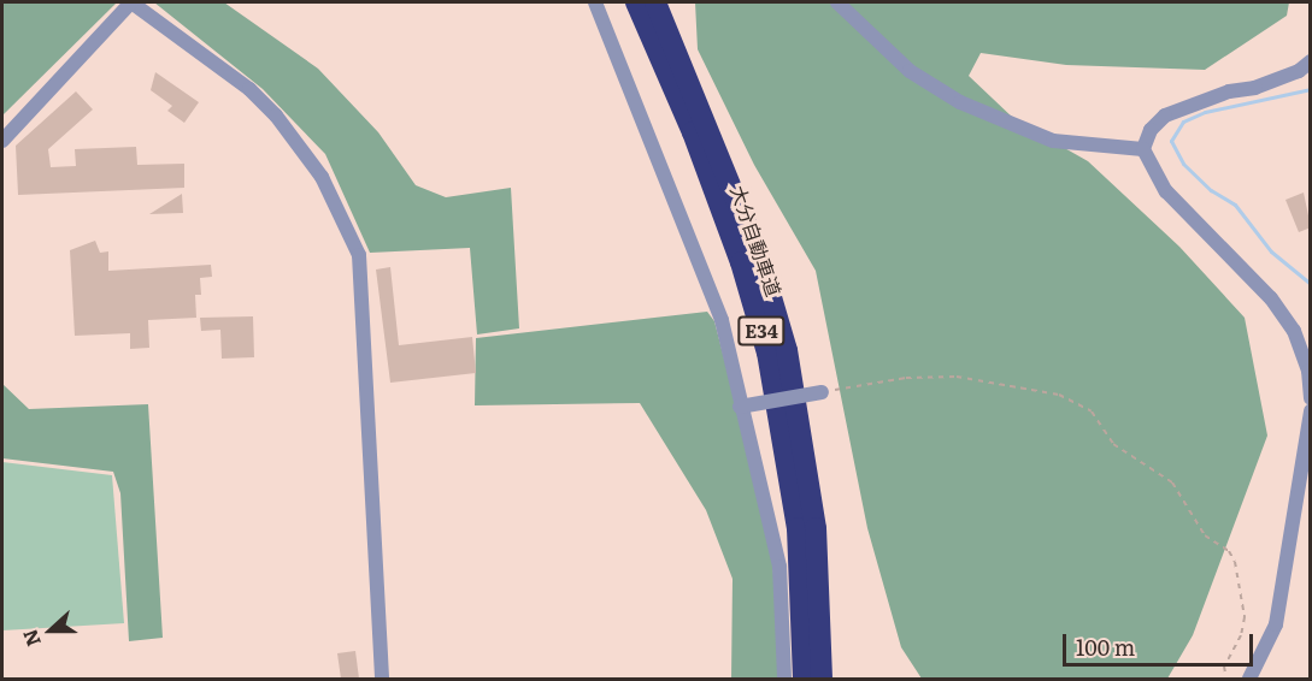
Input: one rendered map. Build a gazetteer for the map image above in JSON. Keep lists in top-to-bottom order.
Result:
{
  "streets": {
    "highway": ["大分自動車道", "E34"]
  },
  "scale_bar": "100 m",
  "north": "left"
}
